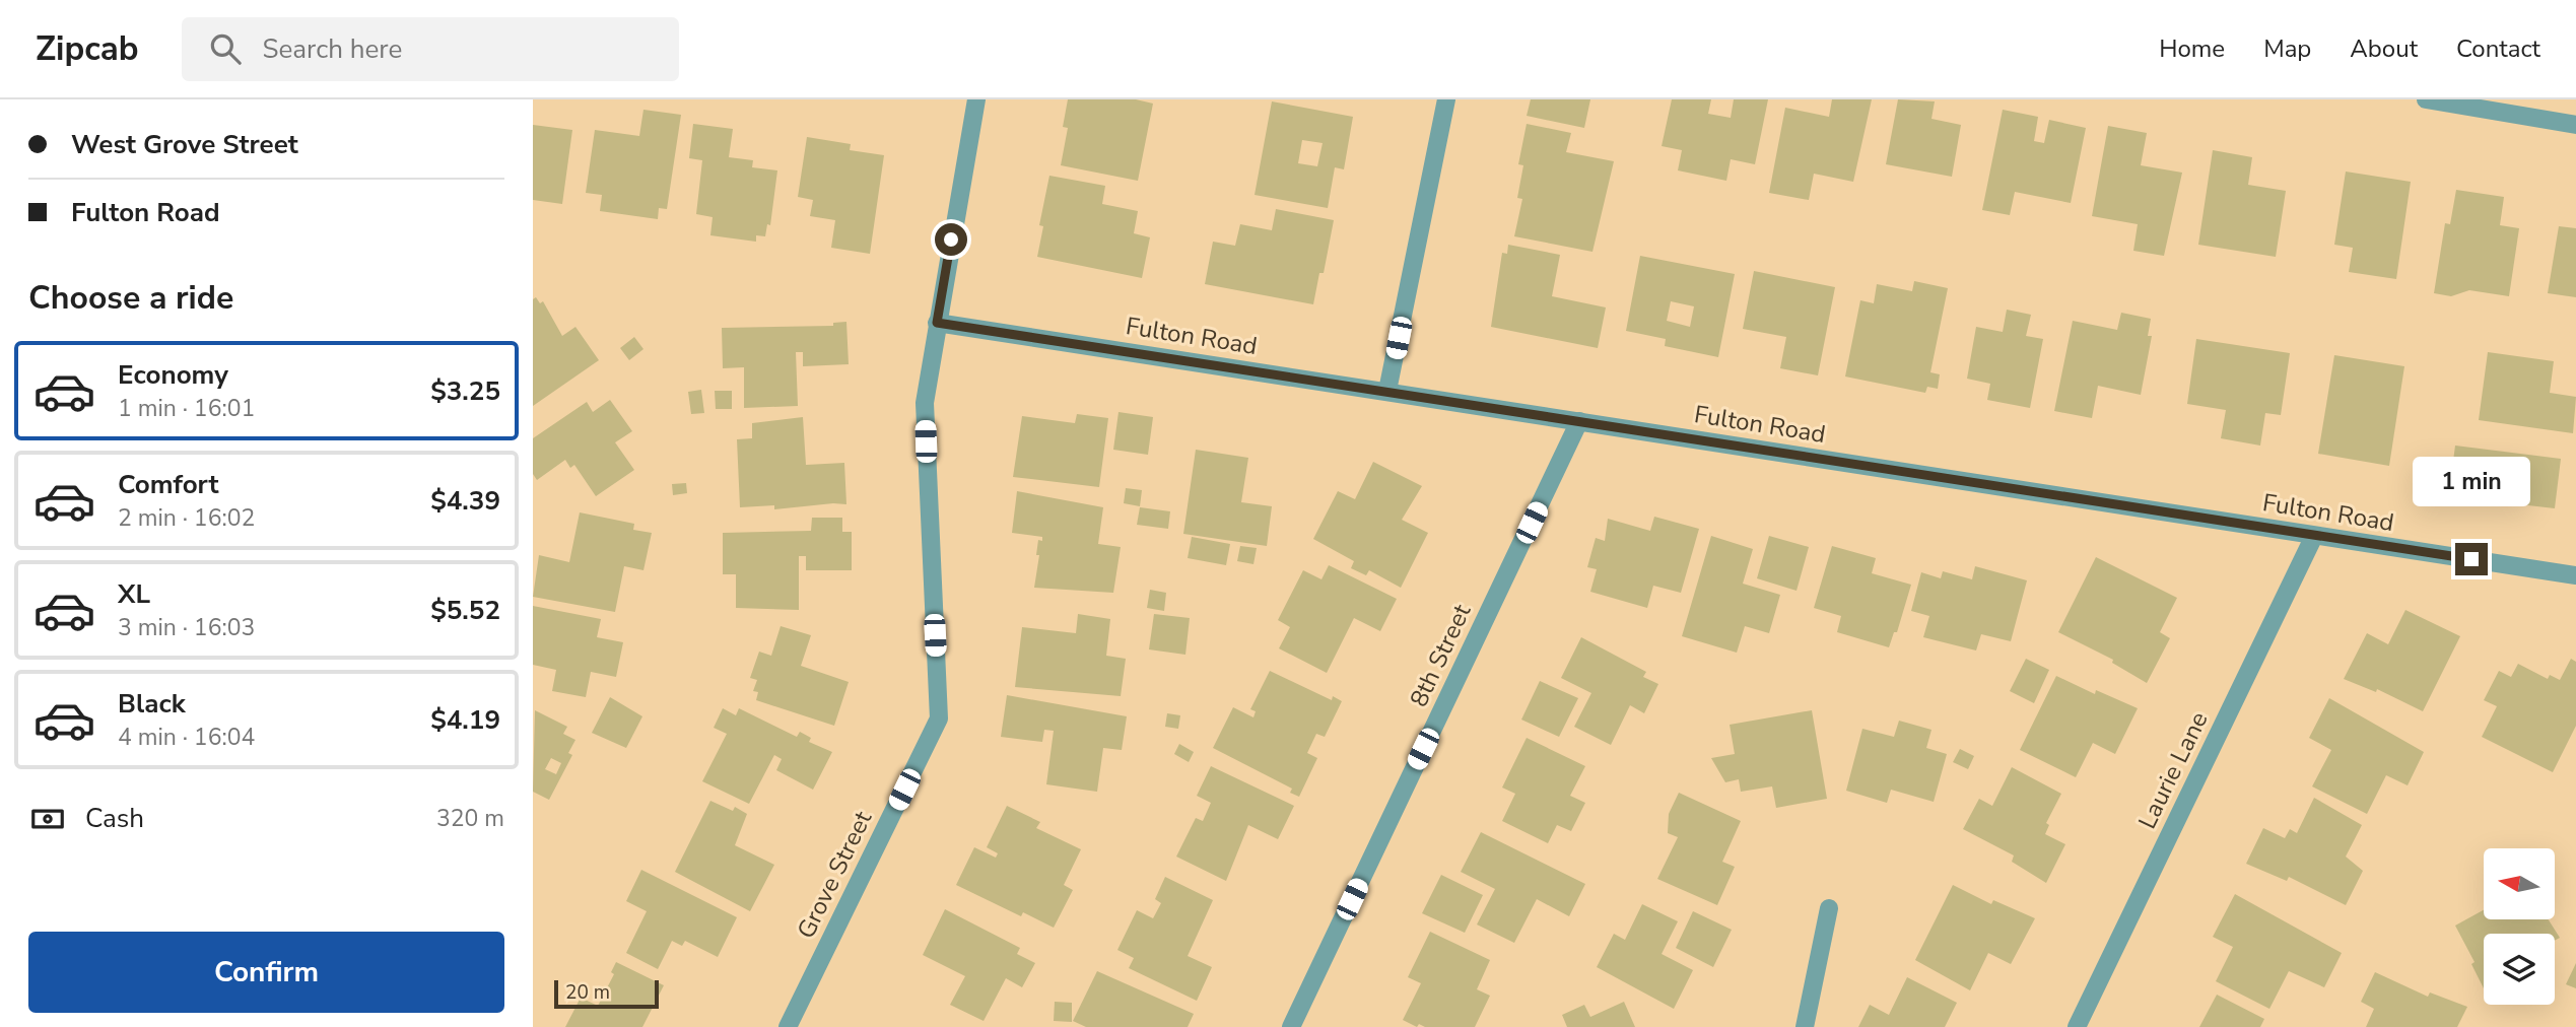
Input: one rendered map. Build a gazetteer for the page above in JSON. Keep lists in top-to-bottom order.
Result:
{
  "streets": {
    "street": [
      "Fulton Road",
      "8th Street",
      "Laurie Lane",
      "Grove Street"
    ]
  },
  "crossings": [
    ["Fulton Road", "8th Street"],
    ["Fulton Road", "Laurie Lane"],
    ["Fulton Road", "Grove Street"]
  ],
  "scale_bar": "20 m",
  "north": "left",
  "page": {
    "header": "Zipcab",
    "search": "Search here",
    "nav": [
      "Home",
      "Map",
      "About",
      "Contact"
    ],
    "banner": ["West Grove Street", "Fulton Road"],
    "heading": "Choose a ride",
    "list": [
      {
        "name": "Economy",
        "note": "1 min · 16:01",
        "value": "$3.25"
      },
      {
        "name": "Comfort",
        "note": "2 min · 16:02",
        "value": "$4.39"
      },
      {
        "name": "XL",
        "note": "3 min · 16:03",
        "value": "$5.52"
      },
      {
        "name": "Black",
        "note": "4 min · 16:04",
        "value": "$4.19"
      }
    ],
    "bubble": "1 min",
    "pay": ["Cash", "320 m"],
    "buttons": "Confirm",
    "scale": "20 m"
  }
}
